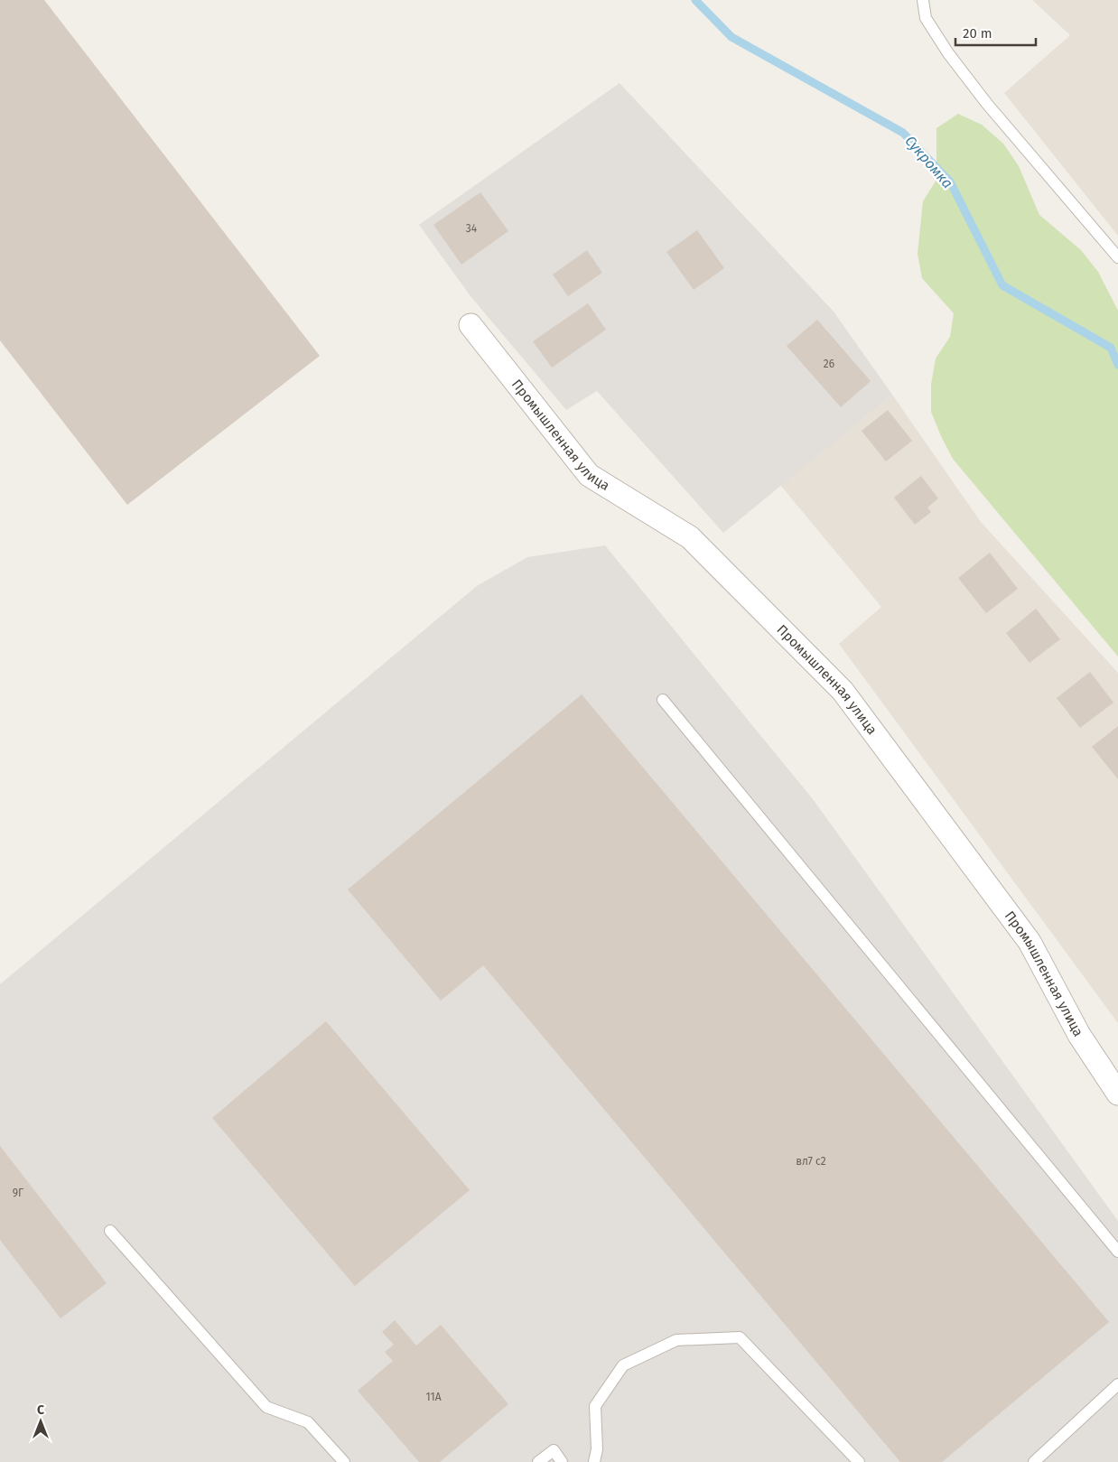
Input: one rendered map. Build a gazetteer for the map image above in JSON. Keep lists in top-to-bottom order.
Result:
{
  "streets": {
    "street": ["Промышленная улица"]
  },
  "water": ["Сукромка"],
  "house_numbers": [
    "34",
    "26",
    "вл7 с2",
    "9Г",
    "11А"
  ],
  "scale_bar": "20 m",
  "north": "top"
}
